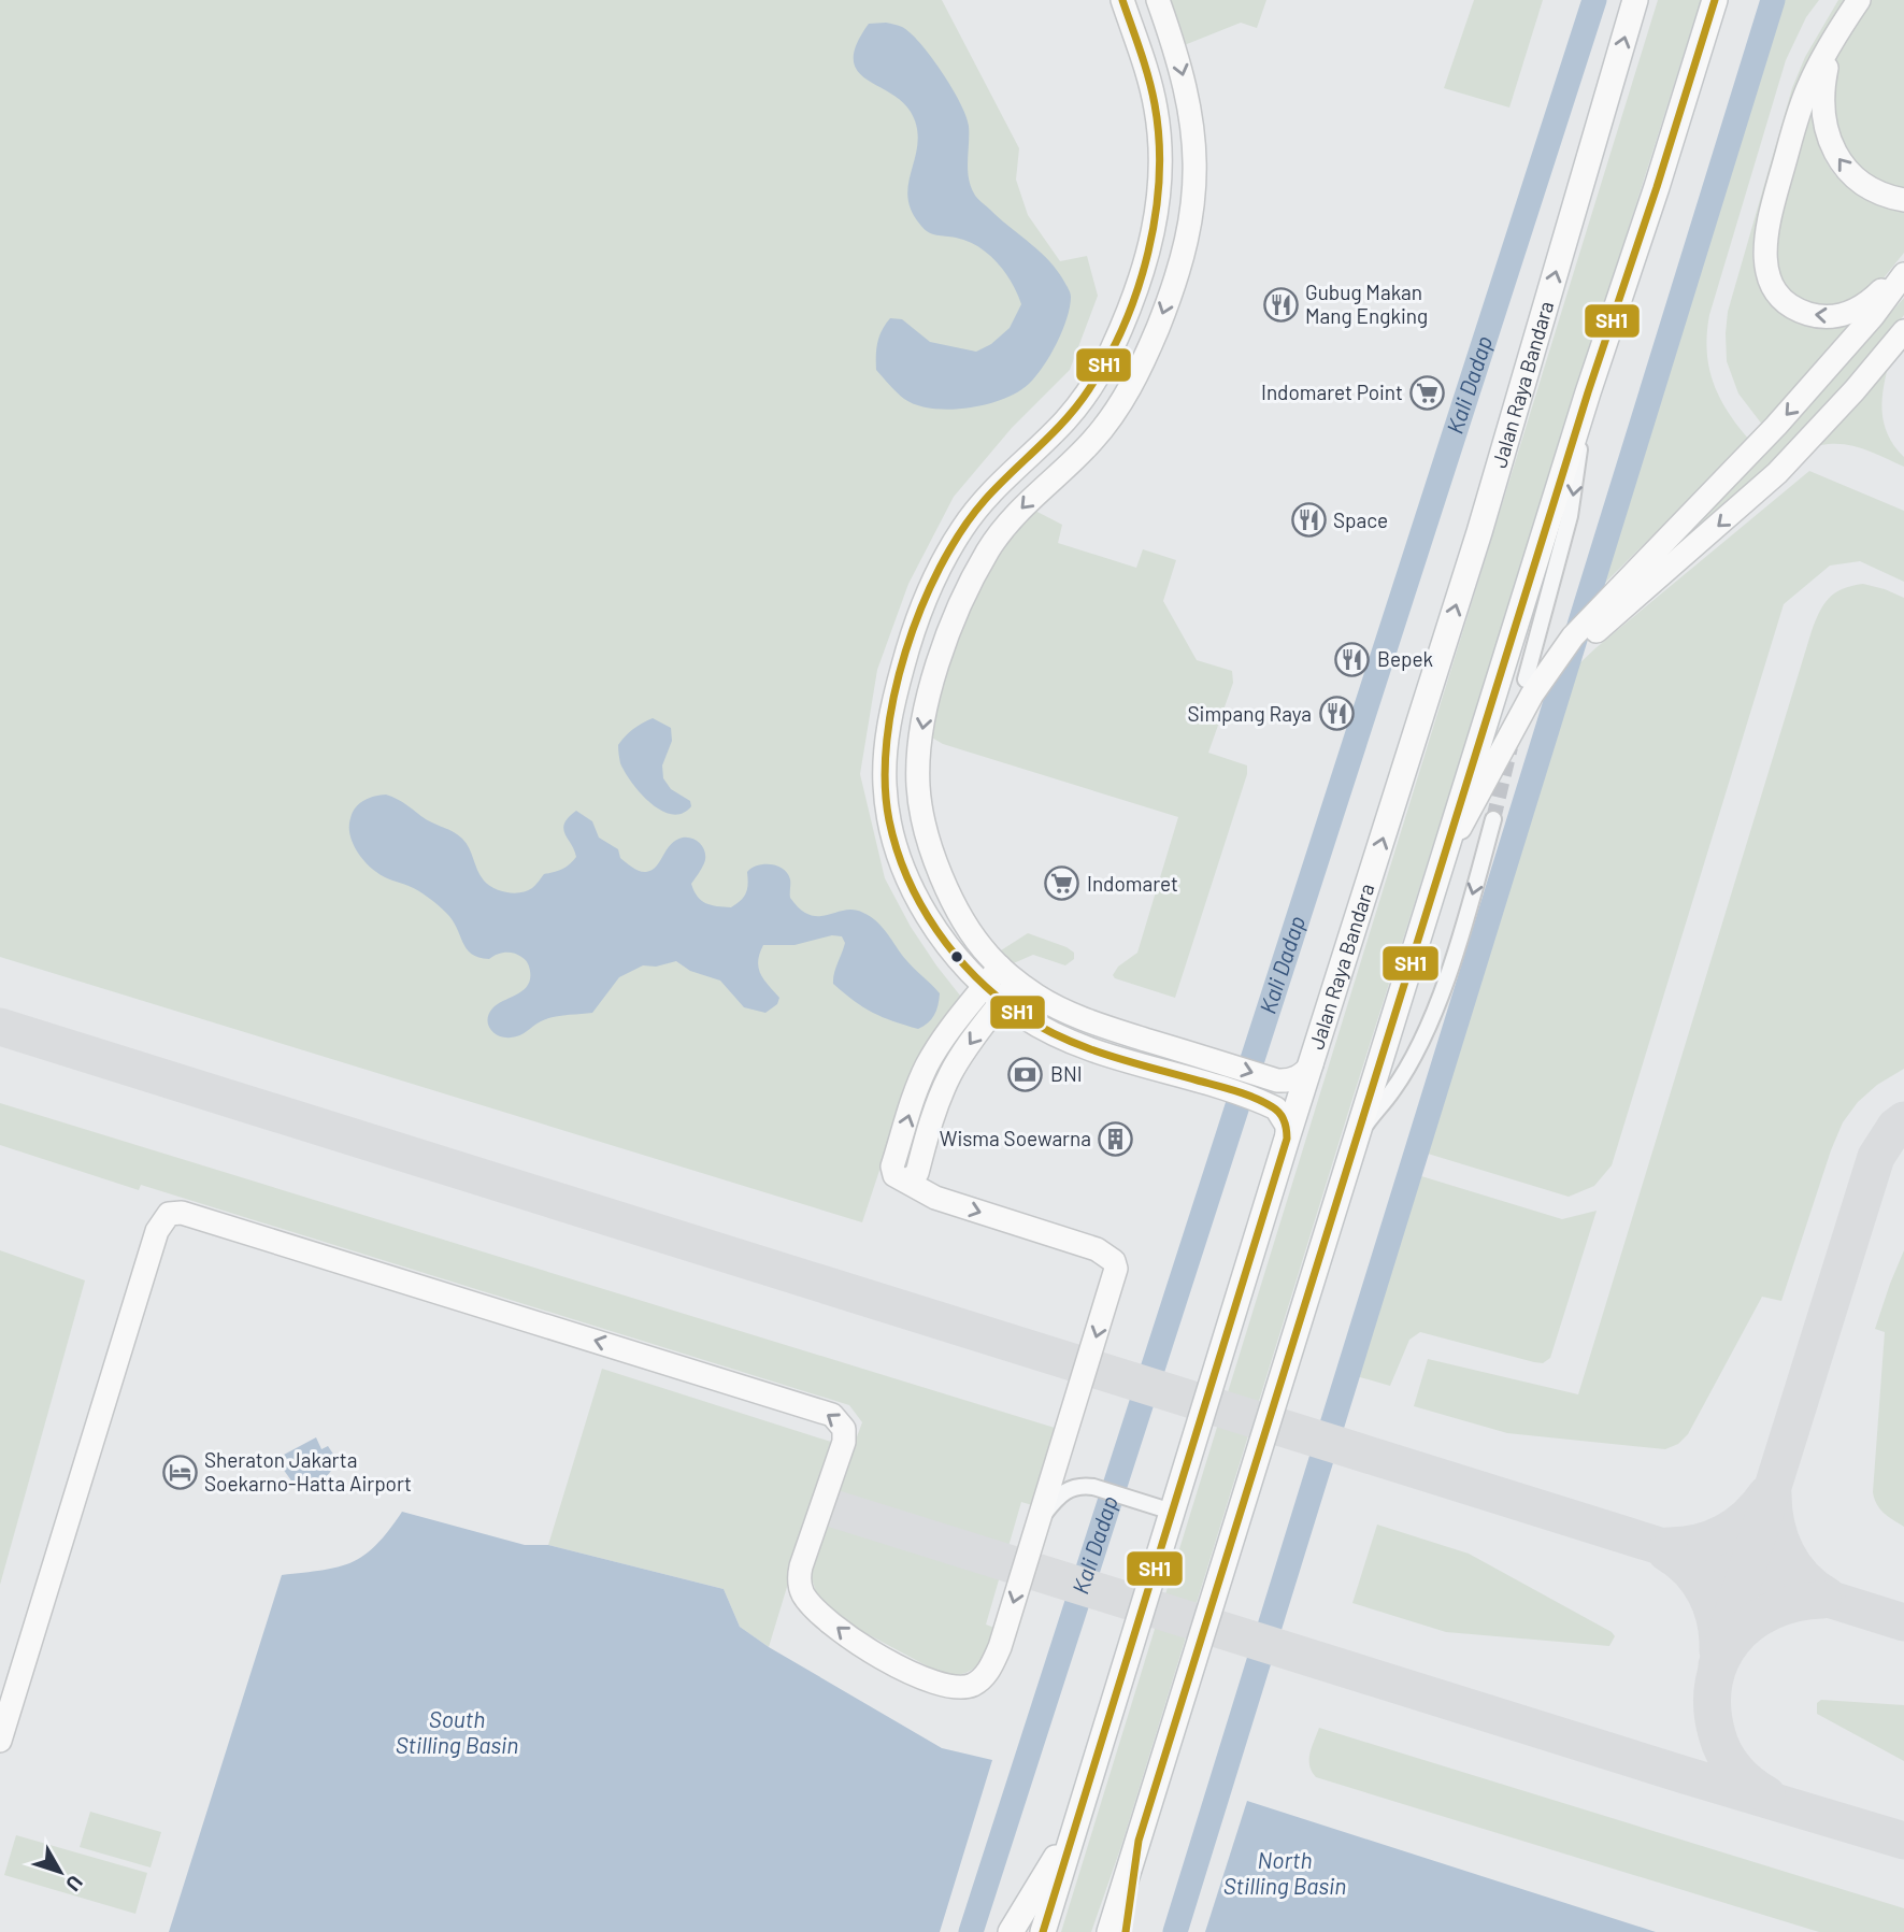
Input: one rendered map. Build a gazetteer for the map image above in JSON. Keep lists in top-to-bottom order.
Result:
{
  "streets": {
    "main road": ["Jalan Raya Bandara"]
  },
  "water": ["Kali Dadap", "South Stilling Basin", "North Stilling Basin"],
  "places": {
    "restaurant": [
      "Gubug Makan Mang Engking",
      "Space",
      "Bepek",
      "Simpang Raya"
    ],
    "supermarket": ["Indomaret Point", "Indomaret"],
    "bank": ["BNI"],
    "building": ["Wisma Soewarna"],
    "hotel": ["Sheraton Jakarta Soekarno-Hatta Airport"]
  },
  "lines": ["transit line SH1"],
  "north": "bottom right"
}
